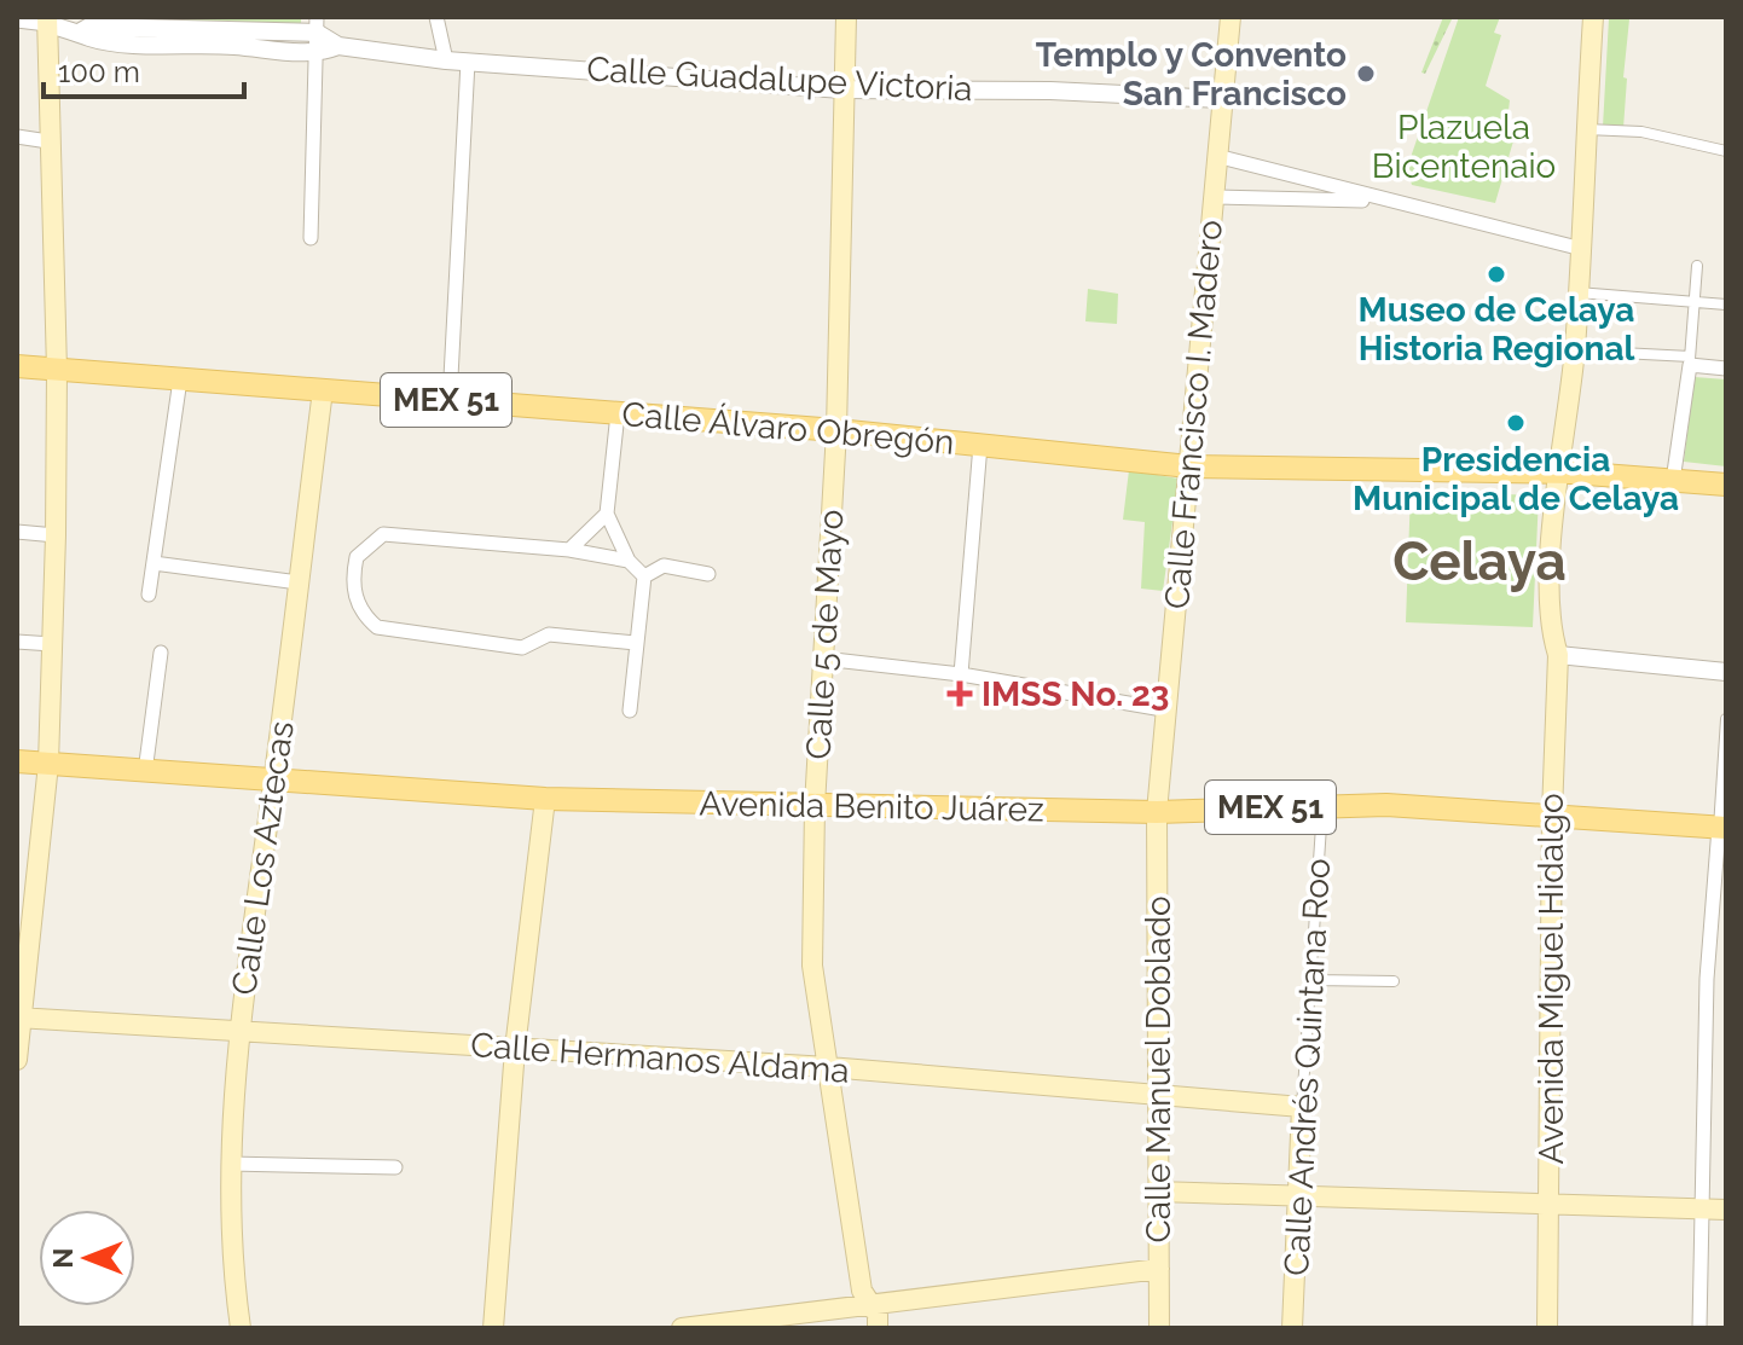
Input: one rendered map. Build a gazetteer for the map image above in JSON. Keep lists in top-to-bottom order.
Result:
{
  "streets": {
    "main road": [
      "MEX 51",
      "Calle Francisco I. Madero",
      "Calle Álvaro Obregón",
      "Calle 5 de Mayo",
      "Avenida Benito Juárez",
      "Calle Los Aztecas",
      "Avenida Miguel Hidalgo",
      "Calle Hermanos Aldama",
      "Calle Andrés Quintana Roo",
      "Calle Manuel Doblado"
    ],
    "street": ["Calle Guadalupe Victoria"]
  },
  "crossings": [
    ["Calle Guadalupe Victoria", "Calle Francisco I. Madero"],
    ["Calle Guadalupe Victoria", "Calle 5 de Mayo"],
    ["MEX 51", "Calle Álvaro Obregón"],
    ["MEX 51", "Avenida Miguel Hidalgo"],
    ["Calle Francisco I. Madero", "Calle Álvaro Obregón"],
    ["Calle Francisco I. Madero", "Avenida Benito Juárez"],
    ["Calle Francisco I. Madero", "Calle Manuel Doblado"],
    ["Calle Álvaro Obregón", "Calle 5 de Mayo"],
    ["Calle Álvaro Obregón", "Calle Los Aztecas"],
    ["Calle Álvaro Obregón", "Avenida Miguel Hidalgo"],
    ["Calle 5 de Mayo", "Avenida Benito Juárez"],
    ["Calle 5 de Mayo", "Calle Hermanos Aldama"],
    ["Avenida Benito Juárez", "Calle Los Aztecas"],
    ["Avenida Benito Juárez", "Avenida Miguel Hidalgo"],
    ["Avenida Benito Juárez", "Calle Andrés Quintana Roo"],
    ["Avenida Benito Juárez", "Calle Manuel Doblado"],
    ["Calle Los Aztecas", "Calle Hermanos Aldama"],
    ["Calle Hermanos Aldama", "Calle Andrés Quintana Roo"],
    ["Calle Hermanos Aldama", "Calle Manuel Doblado"]
  ],
  "districts": ["Celaya"],
  "parks": ["Plazuela Bicentenaio"],
  "places": {
    "other": ["Templo y Convento San Francisco", "Museo de Celaya Historia Regional", "Presidencia Municipal de Celaya"],
    "health": ["IMSS No. 23"]
  },
  "scale_bar": "100 m",
  "north": "left"
}
